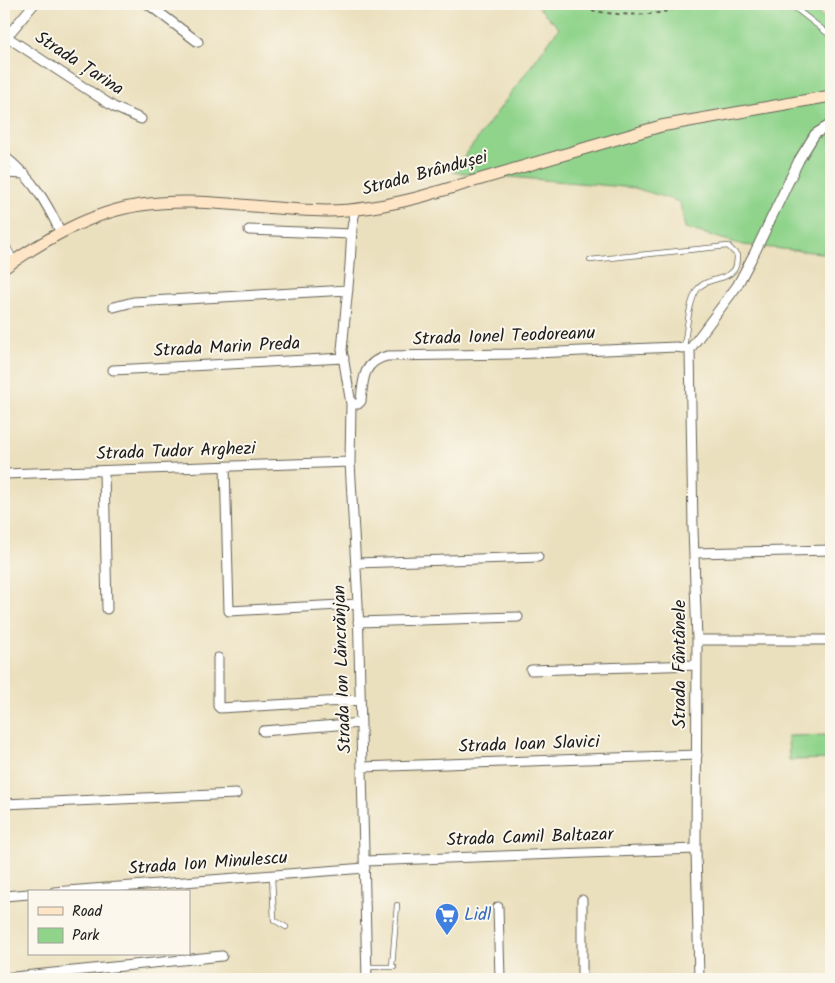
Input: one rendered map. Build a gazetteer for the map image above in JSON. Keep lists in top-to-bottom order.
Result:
{
  "streets": {
    "main road": ["Strada Brândușei"],
    "street": [
      "Strada Țarina",
      "Strada Ionel Teodoreanu",
      "Strada Marin Preda",
      "Strada Tudor Arghezi",
      "Strada Fântânele",
      "Strada Ion Lăncrănjan",
      "Strada Ioan Slavici",
      "Strada Camil Baltazar",
      "Strada Ion Minulescu"
    ]
  },
  "crossings": [
    ["Strada Brândușei", "Strada Ion Lăncrănjan"],
    ["Strada Ionel Teodoreanu", "Strada Fântânele"],
    ["Strada Ionel Teodoreanu", "Strada Ion Lăncrănjan"],
    ["Strada Marin Preda", "Strada Ion Lăncrănjan"],
    ["Strada Tudor Arghezi", "Strada Ion Lăncrănjan"],
    ["Strada Fântânele", "Strada Ioan Slavici"],
    ["Strada Fântânele", "Strada Camil Baltazar"],
    ["Strada Ion Lăncrănjan", "Strada Ioan Slavici"],
    ["Strada Ion Lăncrănjan", "Strada Camil Baltazar"],
    ["Strada Ion Lăncrănjan", "Strada Ion Minulescu"],
    ["Strada Camil Baltazar", "Strada Ion Minulescu"]
  ],
  "places": {
    "supermarket": ["Lidl"]
  },
  "legend": ["Road", "Park"]
}
